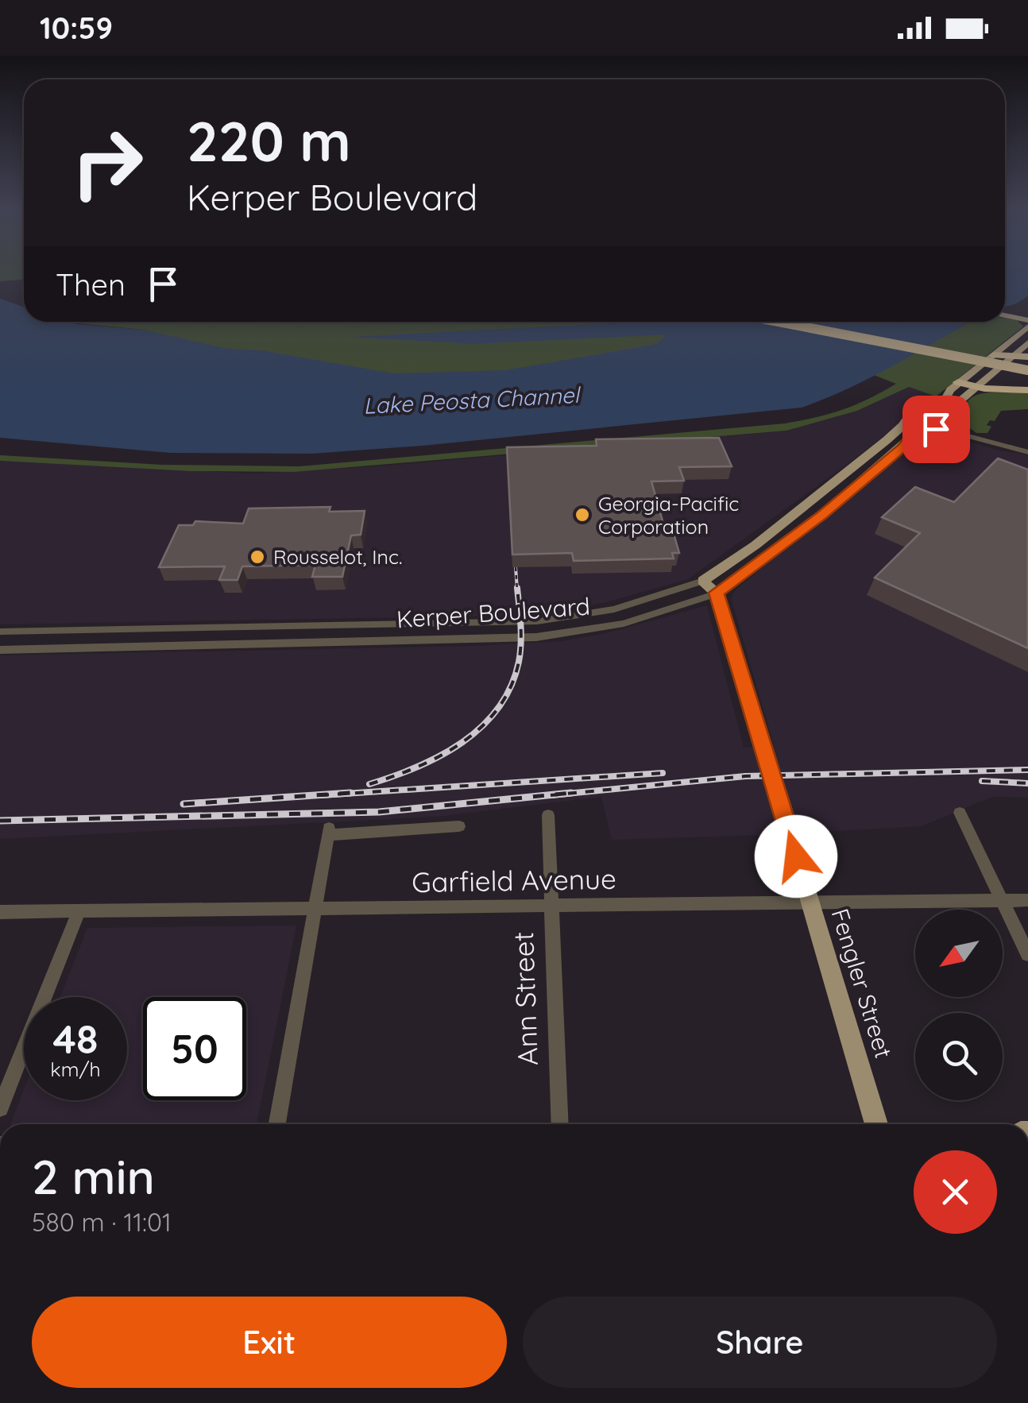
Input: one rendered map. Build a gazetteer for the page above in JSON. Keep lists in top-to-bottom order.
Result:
{
  "streets": {
    "main road": ["Kerper Boulevard", "Fengler Street"],
    "street": ["Garfield Avenue", "Ann Street"]
  },
  "crossings": [
    ["Kerper Boulevard", "Fengler Street"],
    ["Garfield Avenue", "Fengler Street"],
    ["Garfield Avenue", "Ann Street"]
  ],
  "water": ["Lake Peosta Channel"],
  "places": ["Georgia-Pacific Corporation", "Rousselot, Inc."],
  "north": "bottom left",
  "page": {
    "status": "10:59",
    "turn": ["220 m", "Kerper Boulevard"],
    "then": "Then",
    "speed": "48 km/h",
    "limit": "50",
    "heading": ["2 min", "580 m · 11:01"],
    "buttons": ["Exit", "Share"]
  }
}
